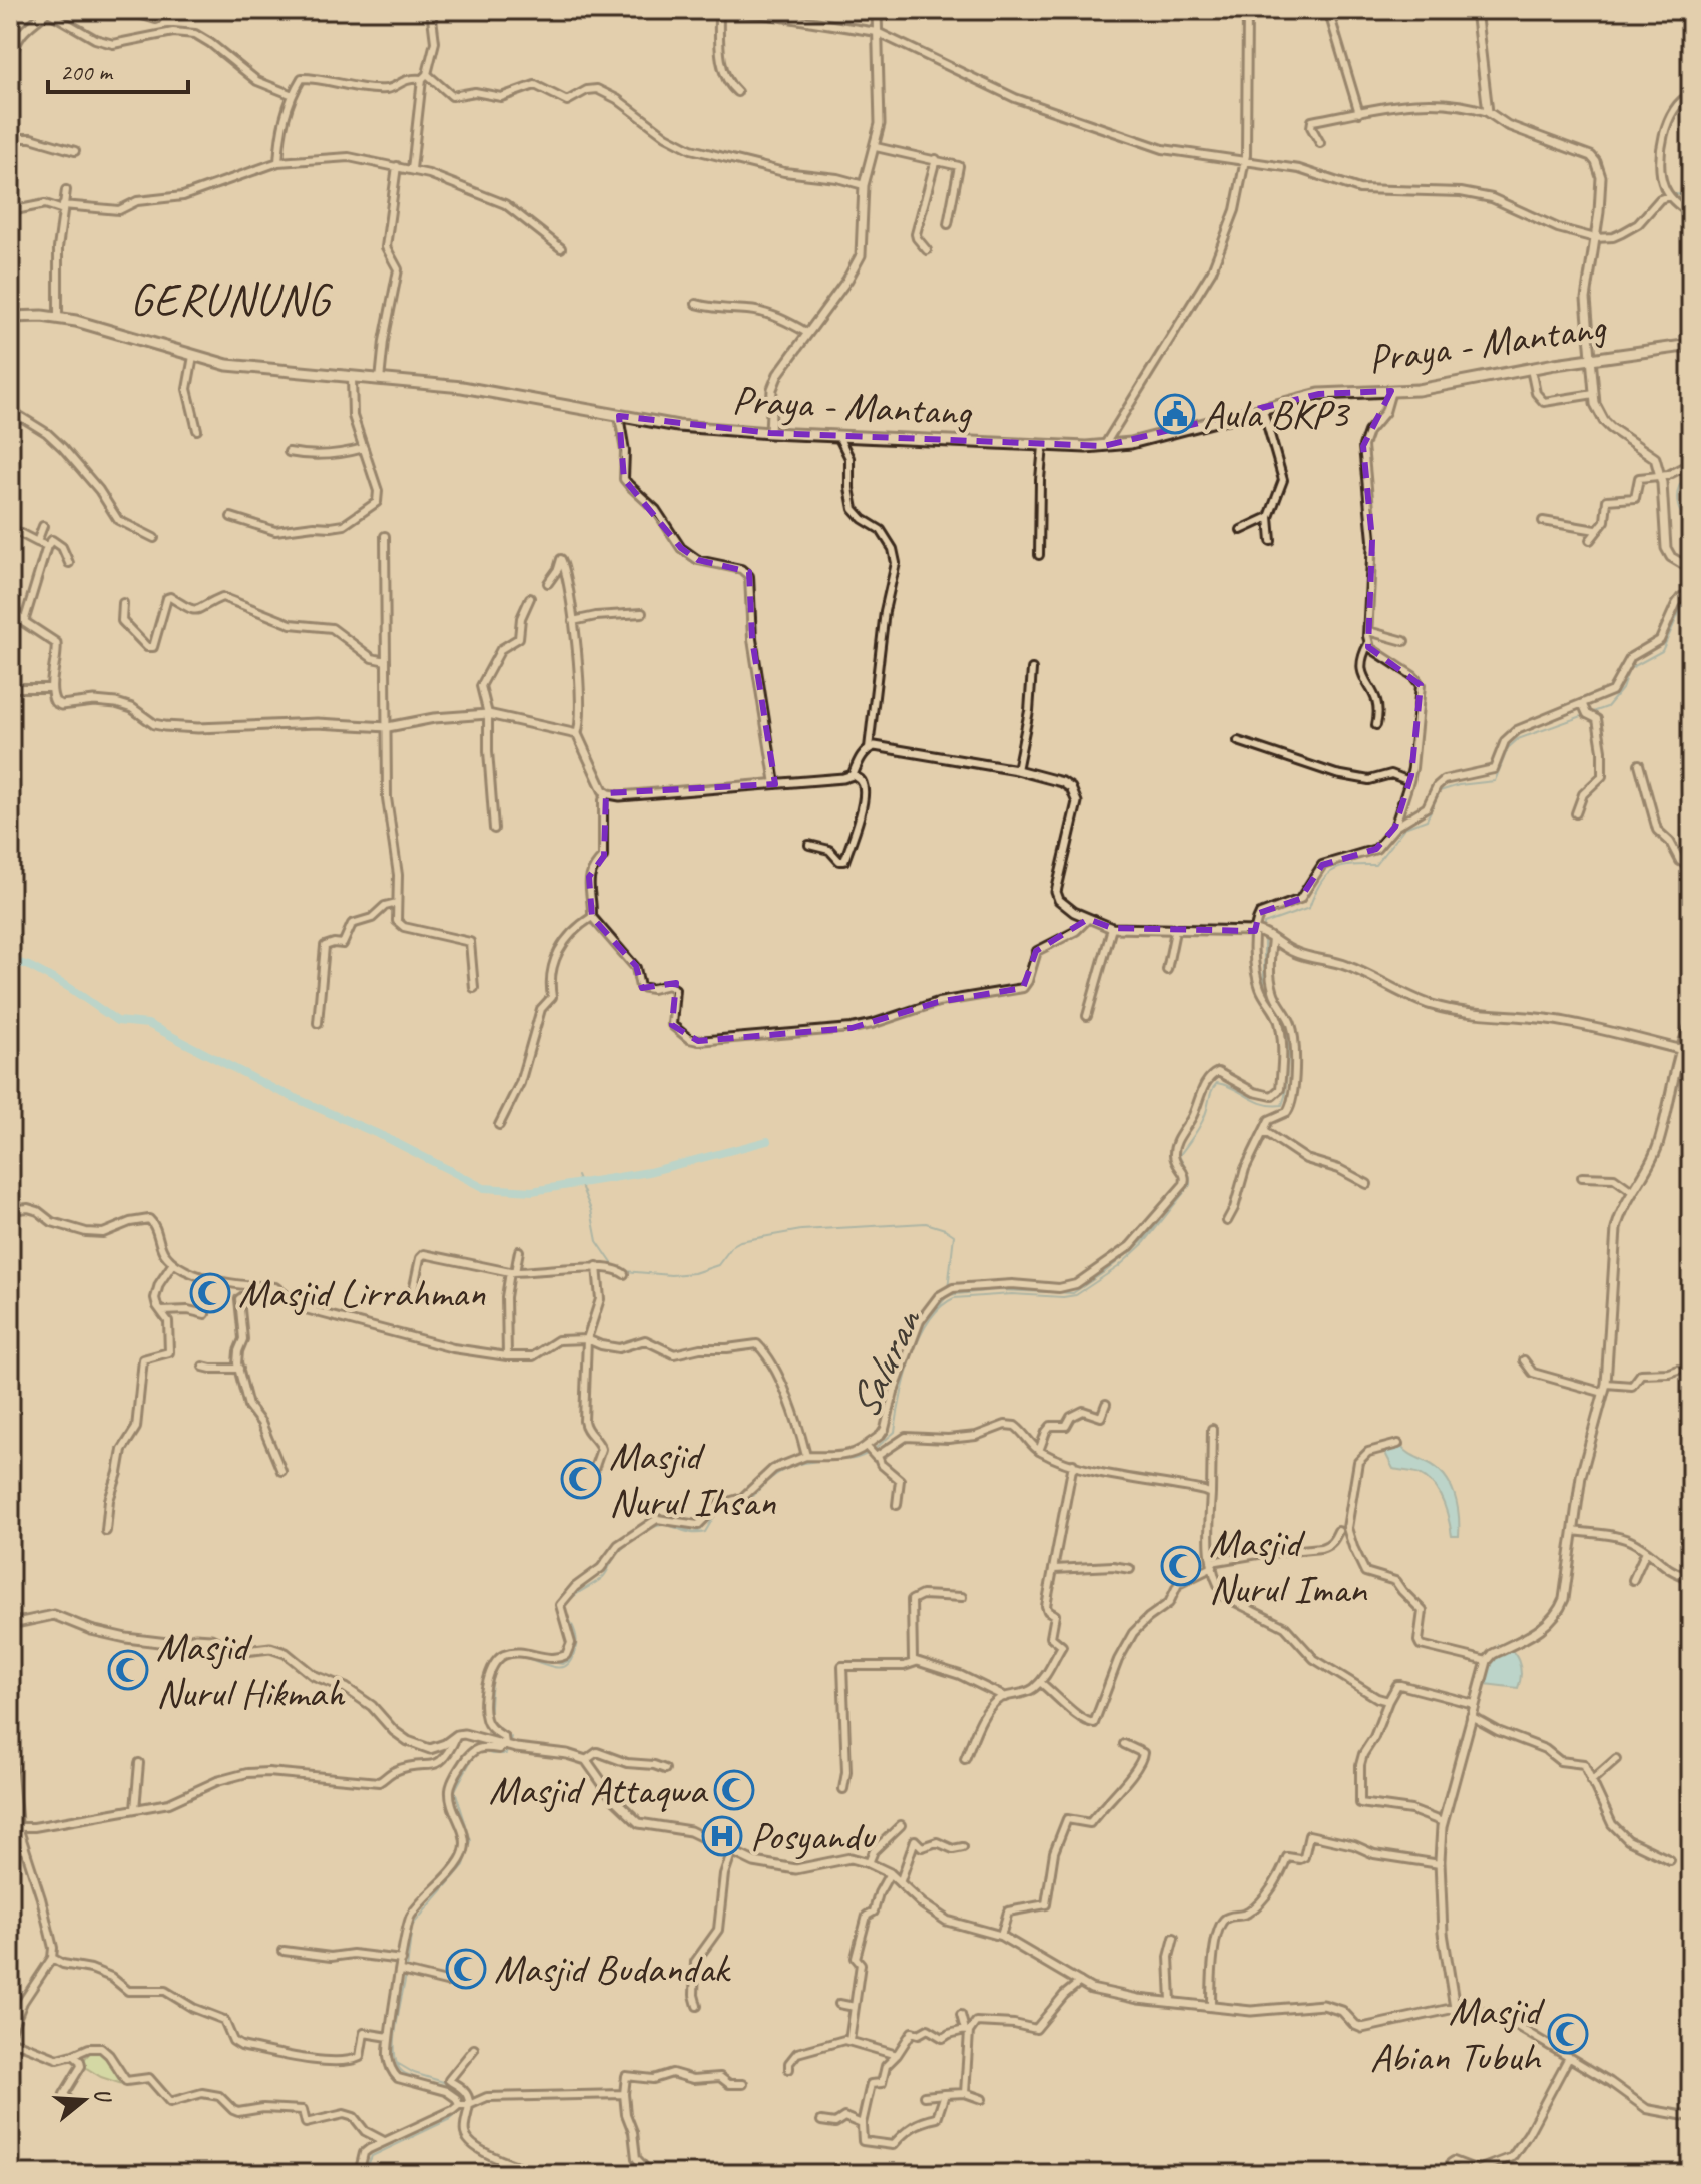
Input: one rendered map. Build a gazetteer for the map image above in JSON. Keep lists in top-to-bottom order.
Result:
{
  "streets": {
    "main road": ["Praya - Mantang"]
  },
  "districts": ["GERUNUNG"],
  "water": ["Saluran"],
  "places": {
    "public building": ["Aula BKP3"],
    "mosque": [
      "Masjid Lirrahman",
      "Masjid Nurul Ihsan",
      "Masjid Nurul Iman",
      "Masjid Nurul Hikmah",
      "Masjid Attaqwa",
      "Masjid Budandak",
      "Masjid Abian Tubuh"
    ],
    "hospital": ["Posyandu"]
  },
  "scale_bar": "200 m",
  "north": "right"
}
